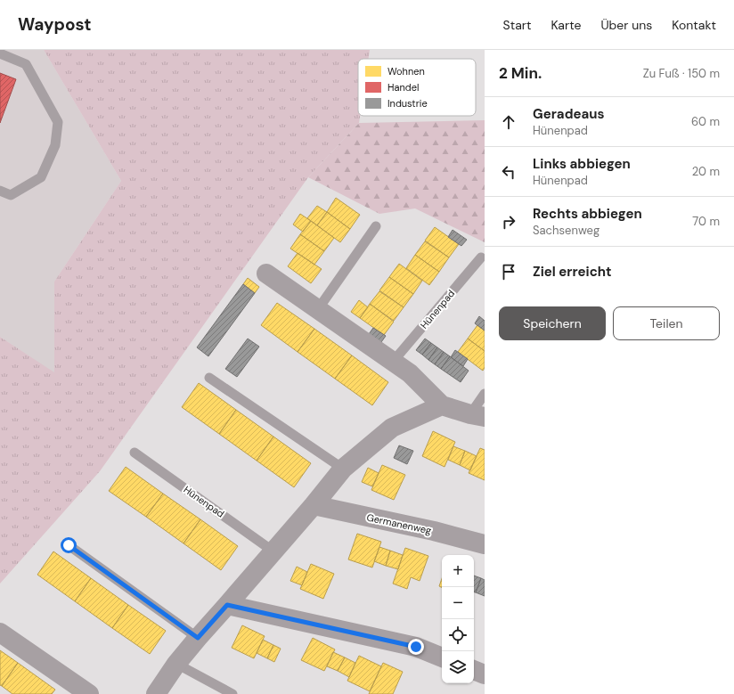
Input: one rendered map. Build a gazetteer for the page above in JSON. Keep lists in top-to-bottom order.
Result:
{
  "streets": {
    "street": ["Germanenweg"],
    "lane": ["Hünenpad"]
  },
  "legend": ["Wohnen", "Handel", "Industrie"],
  "page": {
    "header": "Waypost",
    "nav": [
      "Start",
      "Karte",
      "Über uns",
      "Kontakt"
    ],
    "heading": ["2 Min.", "Zu Fuß · 150 m"],
    "list": [
      ["Geradeaus", "Hünenpad", "60 m"],
      ["Links abbiegen", "Hünenpad", "20 m"],
      ["Rechts abbiegen", "Sachsenweg", "70 m"],
      "Ziel erreicht"
    ],
    "buttons": ["Speichern", "Teilen"],
    "map_buttons": ["+", "−"]
  }
}
